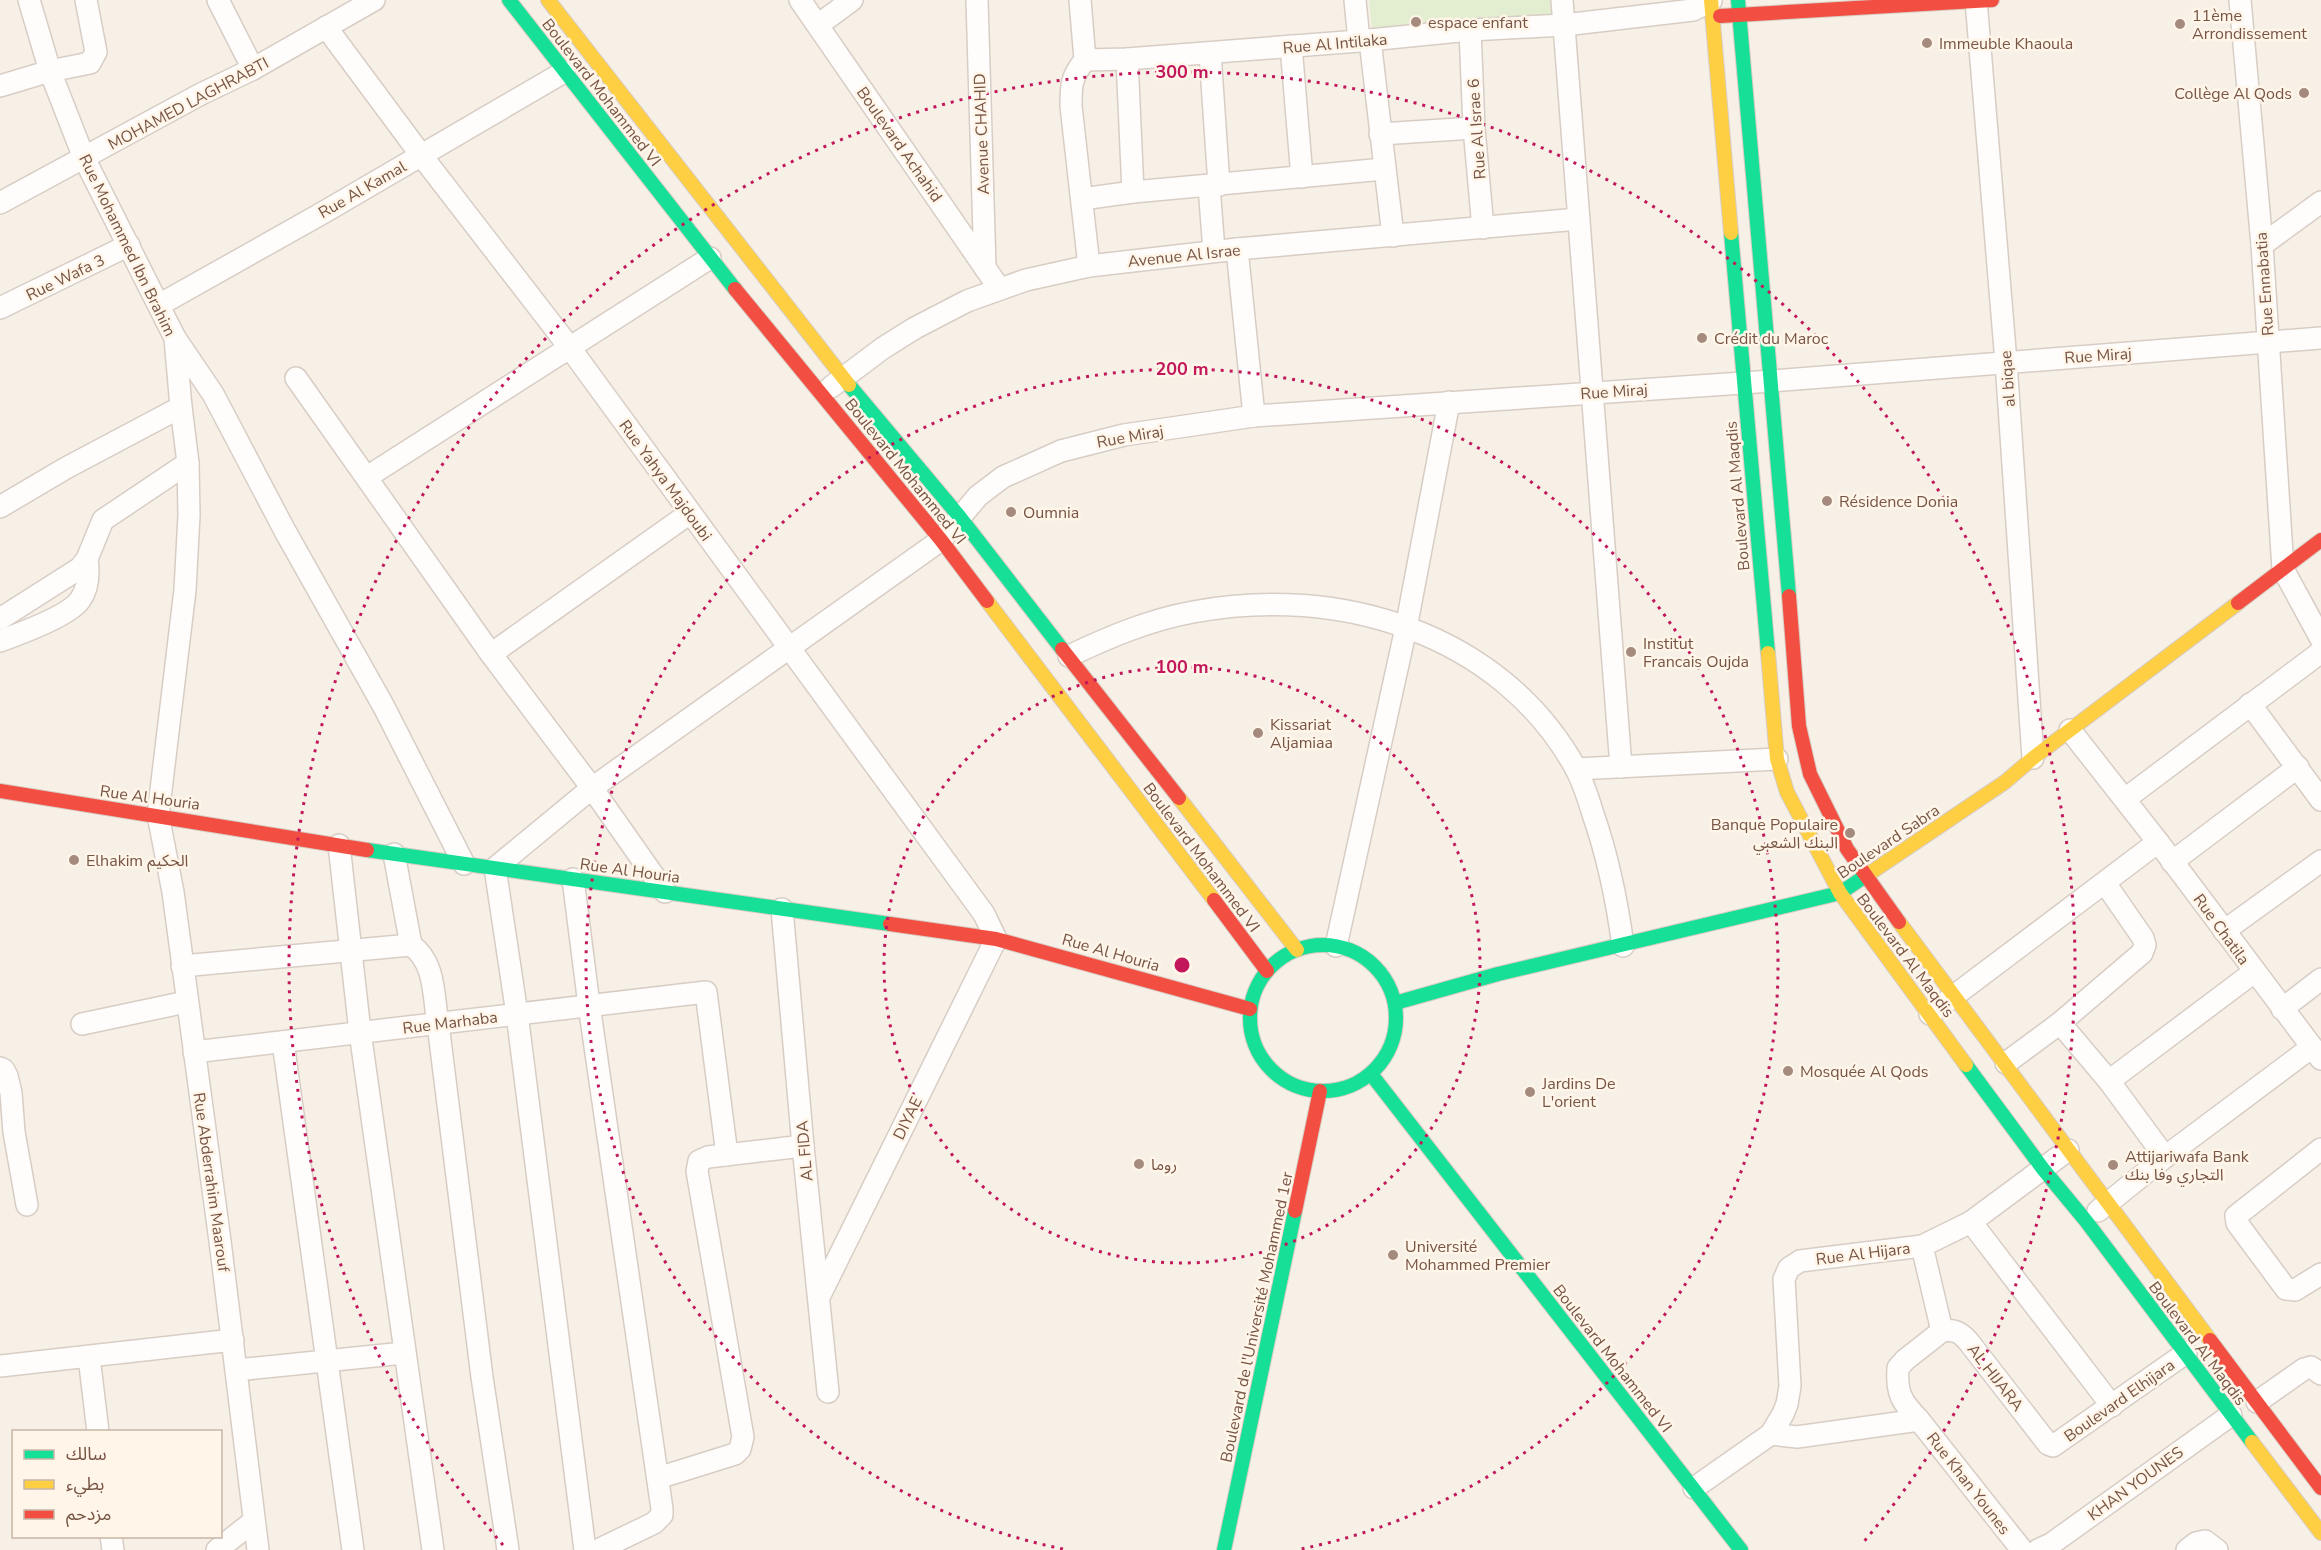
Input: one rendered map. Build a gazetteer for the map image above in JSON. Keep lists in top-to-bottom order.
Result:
{
  "streets": {
    "street": [
      "Rue Al Intilaka",
      "Boulevard Mohammed VI",
      "MOHAMED LAGHRABTI",
      "Rue Al Israe 6",
      "Avenue CHAHID",
      "Boulevard Achahid",
      "Rue Al Kamal",
      "Rue Mohammed Ibn Brahim",
      "Avenue Al Israe",
      "Rue Wafa 3",
      "Rue Ennabatia",
      "Rue Miraj",
      "al biqae",
      "Rue Yahya Majdoubi",
      "Boulevard Al Maqdis",
      "Rue Al Houria",
      "Boulevard Sabra",
      "Rue Chatila",
      "Rue Marhaba",
      "DIYAE",
      "AL FIDA",
      "Rue Abderrahim Maarouf",
      "Rue Al Hijara",
      "Boulevard de l'Université Mohammed 1er",
      "AL HIJARA",
      "Boulevard Elhijara",
      "Rue Khan Younes",
      "KHAN YOUNES"
    ]
  },
  "crossings": [
    ["Rue Al Intilaka", "Rue Al Israe 6"],
    ["Rue Al Intilaka", "Boulevard Al Maqdis"],
    ["Boulevard Mohammed VI", "Rue Al Kamal"],
    ["Boulevard Mohammed VI", "Avenue Al Israe"],
    ["Boulevard Mohammed VI", "Rue Miraj"],
    ["Boulevard Mohammed VI", "Rue Al Houria"],
    ["Boulevard Mohammed VI", "Boulevard Sabra"],
    ["Boulevard Mohammed VI", "Rue Al Hijara"],
    ["Boulevard Mohammed VI", "Boulevard de l'Université Mohammed 1er"],
    ["MOHAMED LAGHRABTI", "Rue Mohammed Ibn Brahim"],
    ["MOHAMED LAGHRABTI", "Rue Yahya Majdoubi"],
    ["Rue Al Israe 6", "Avenue Al Israe"],
    ["Avenue CHAHID", "Boulevard Achahid"],
    ["Boulevard Achahid", "Avenue Al Israe"],
    ["Rue Al Kamal", "Rue Mohammed Ibn Brahim"],
    ["Rue Al Kamal", "Rue Yahya Majdoubi"],
    ["Rue Mohammed Ibn Brahim", "Rue Wafa 3"],
    ["Rue Mohammed Ibn Brahim", "Rue Al Houria"],
    ["Rue Mohammed Ibn Brahim", "Rue Abderrahim Maarouf"],
    ["Rue Ennabatia", "Rue Miraj"],
    ["Rue Ennabatia", "Boulevard Sabra"],
    ["Rue Miraj", "al biqae"],
    ["Rue Miraj", "Rue Yahya Majdoubi"],
    ["Rue Miraj", "Boulevard Al Maqdis"],
    ["Rue Miraj", "Rue Al Houria"],
    ["al biqae", "Boulevard Sabra"],
    ["Rue Yahya Majdoubi", "Rue Al Houria"],
    ["Rue Yahya Majdoubi", "DIYAE"],
    ["Boulevard Al Maqdis", "Boulevard Sabra"],
    ["Boulevard Al Maqdis", "Rue Al Hijara"],
    ["Boulevard Al Maqdis", "Boulevard Elhijara"],
    ["Boulevard Al Maqdis", "KHAN YOUNES"],
    ["Rue Al Houria", "Boulevard Sabra"],
    ["Rue Al Houria", "DIYAE"],
    ["Rue Al Houria", "AL FIDA"],
    ["Rue Al Houria", "Rue Abderrahim Maarouf"],
    ["Rue Al Houria", "Boulevard de l'Université Mohammed 1er"],
    ["Boulevard Sabra", "Rue Chatila"],
    ["Boulevard Sabra", "Boulevard de l'Université Mohammed 1er"],
    ["Rue Marhaba", "Rue Abderrahim Maarouf"],
    ["DIYAE", "AL FIDA"],
    ["Rue Al Hijara", "Rue Khan Younes"],
    ["AL HIJARA", "Boulevard Elhijara"]
  ],
  "places": [
    "espace enfant",
    "11ème Arrondissement",
    "Immeuble Khaoula",
    "Collège Al Qods",
    "Crédit du Maroc",
    "Résidence Donia",
    "Oumnia",
    "Institut Francais Oujda",
    "Kissariat Aljamiaa",
    "Banque Populaire البنك الشعبي",
    "Elhakim الحكيم",
    "Mosquée Al Qods",
    "Jardins De L'orient",
    "روما",
    "Attijariwafa Bank التجاري وفا بنك",
    "Université Mohammed Premier"
  ],
  "legend": ["سالك", "بطيء", "مزدحم"],
  "rings": ["300 m", "200 m", "100 m"]
}
